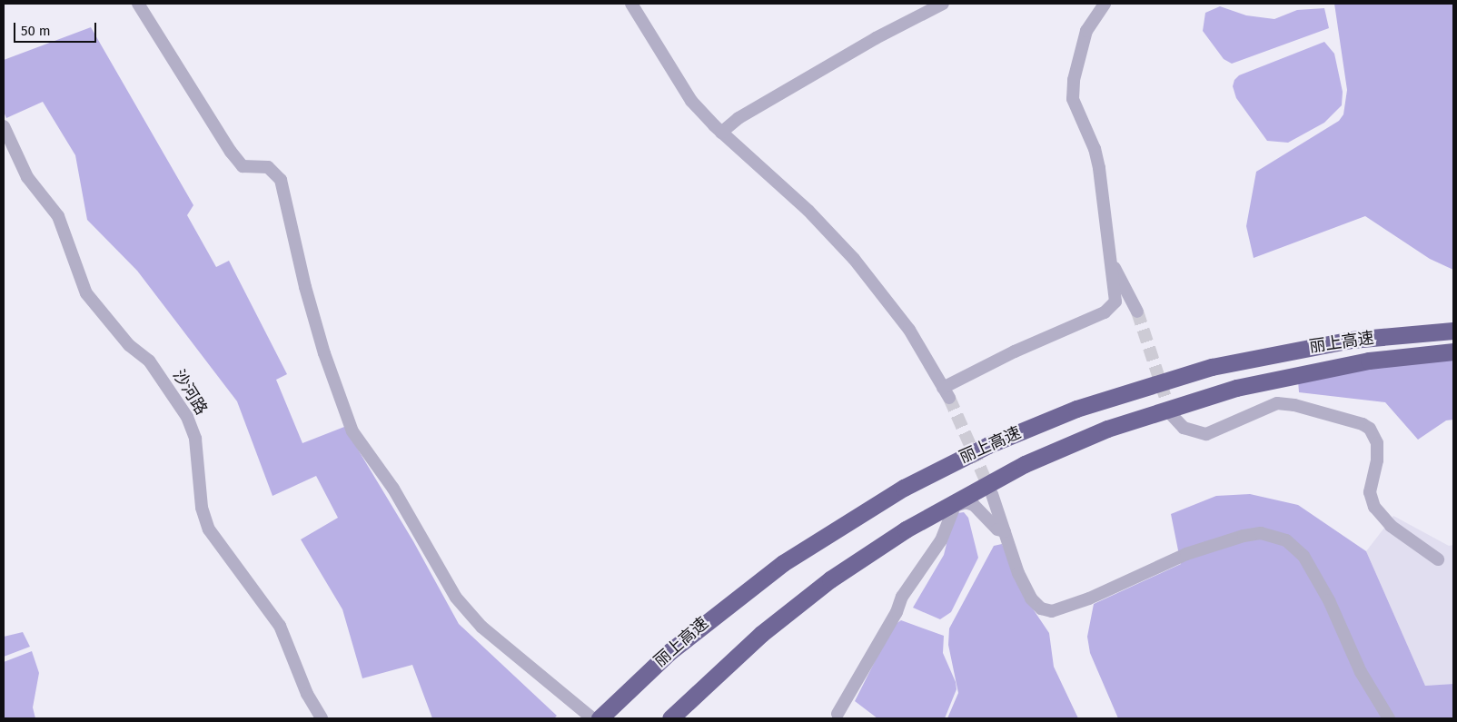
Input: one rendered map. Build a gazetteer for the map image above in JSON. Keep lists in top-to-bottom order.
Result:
{
  "streets": {
    "highway": ["丽上高速"],
    "street": ["沙河路"]
  },
  "scale_bar": "50 m"
}
